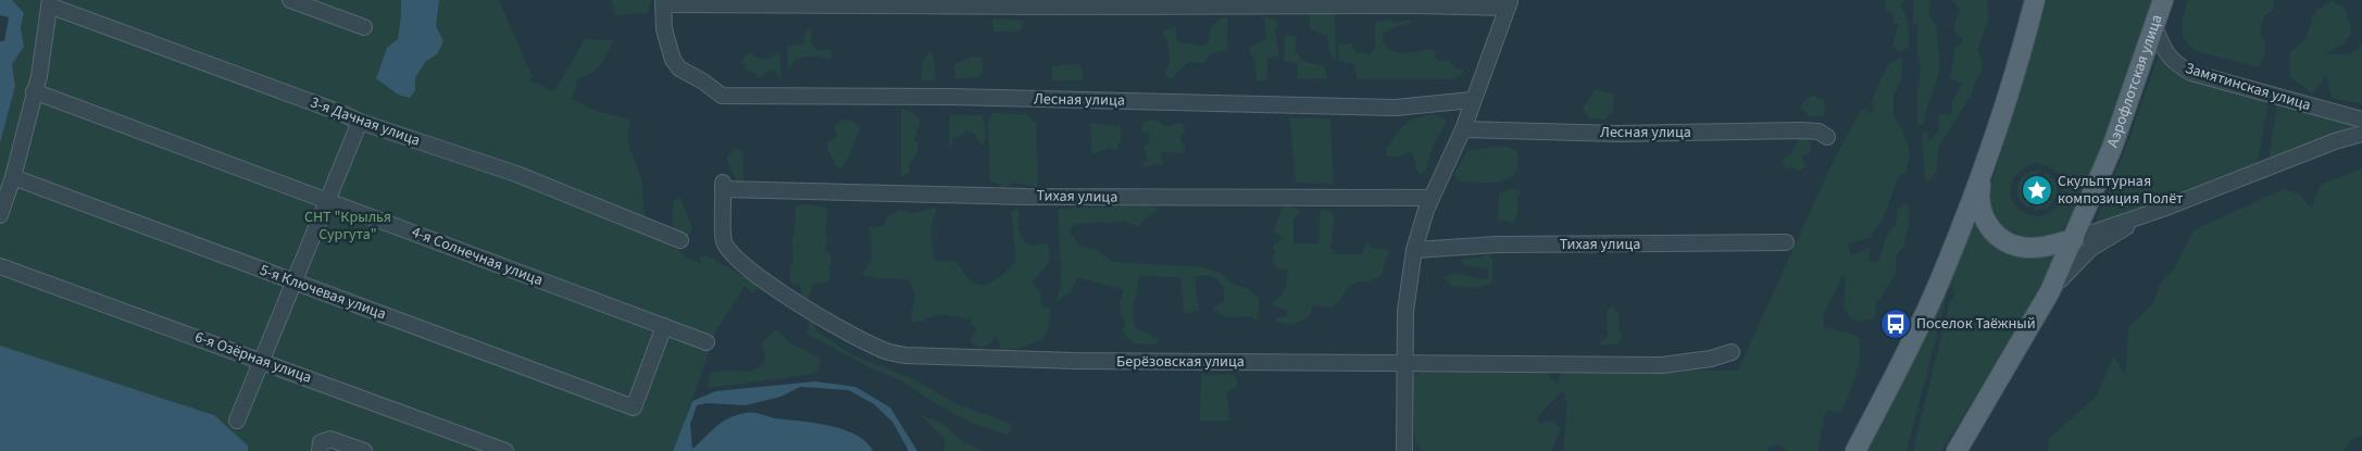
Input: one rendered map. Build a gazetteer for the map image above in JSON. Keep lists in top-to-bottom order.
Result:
{
  "streets": {
    "main road": ["Аэрофлотская улица"],
    "street": [
      "Замятинская улица",
      "Лесная улица",
      "3-я Дачная улица",
      "Тихая улица",
      "4-я Солнечная улица",
      "5-я Ключевая улица",
      "6-я Озёрная улица",
      "Берёзовская улица"
    ]
  },
  "crossings": [
    ["Аэрофлотская улица", "Замятинская улица"],
    ["Тихая улица", "Берёзовская улица"],
    ["4-я Солнечная улица", "5-я Ключевая улица"]
  ],
  "parks": ["CНТ \"Крылья Сургута\""],
  "places": {
    "place": ["Скульптурная композиция Полёт"],
    "bus stop": ["Поселок Таёжный"]
  }
}
